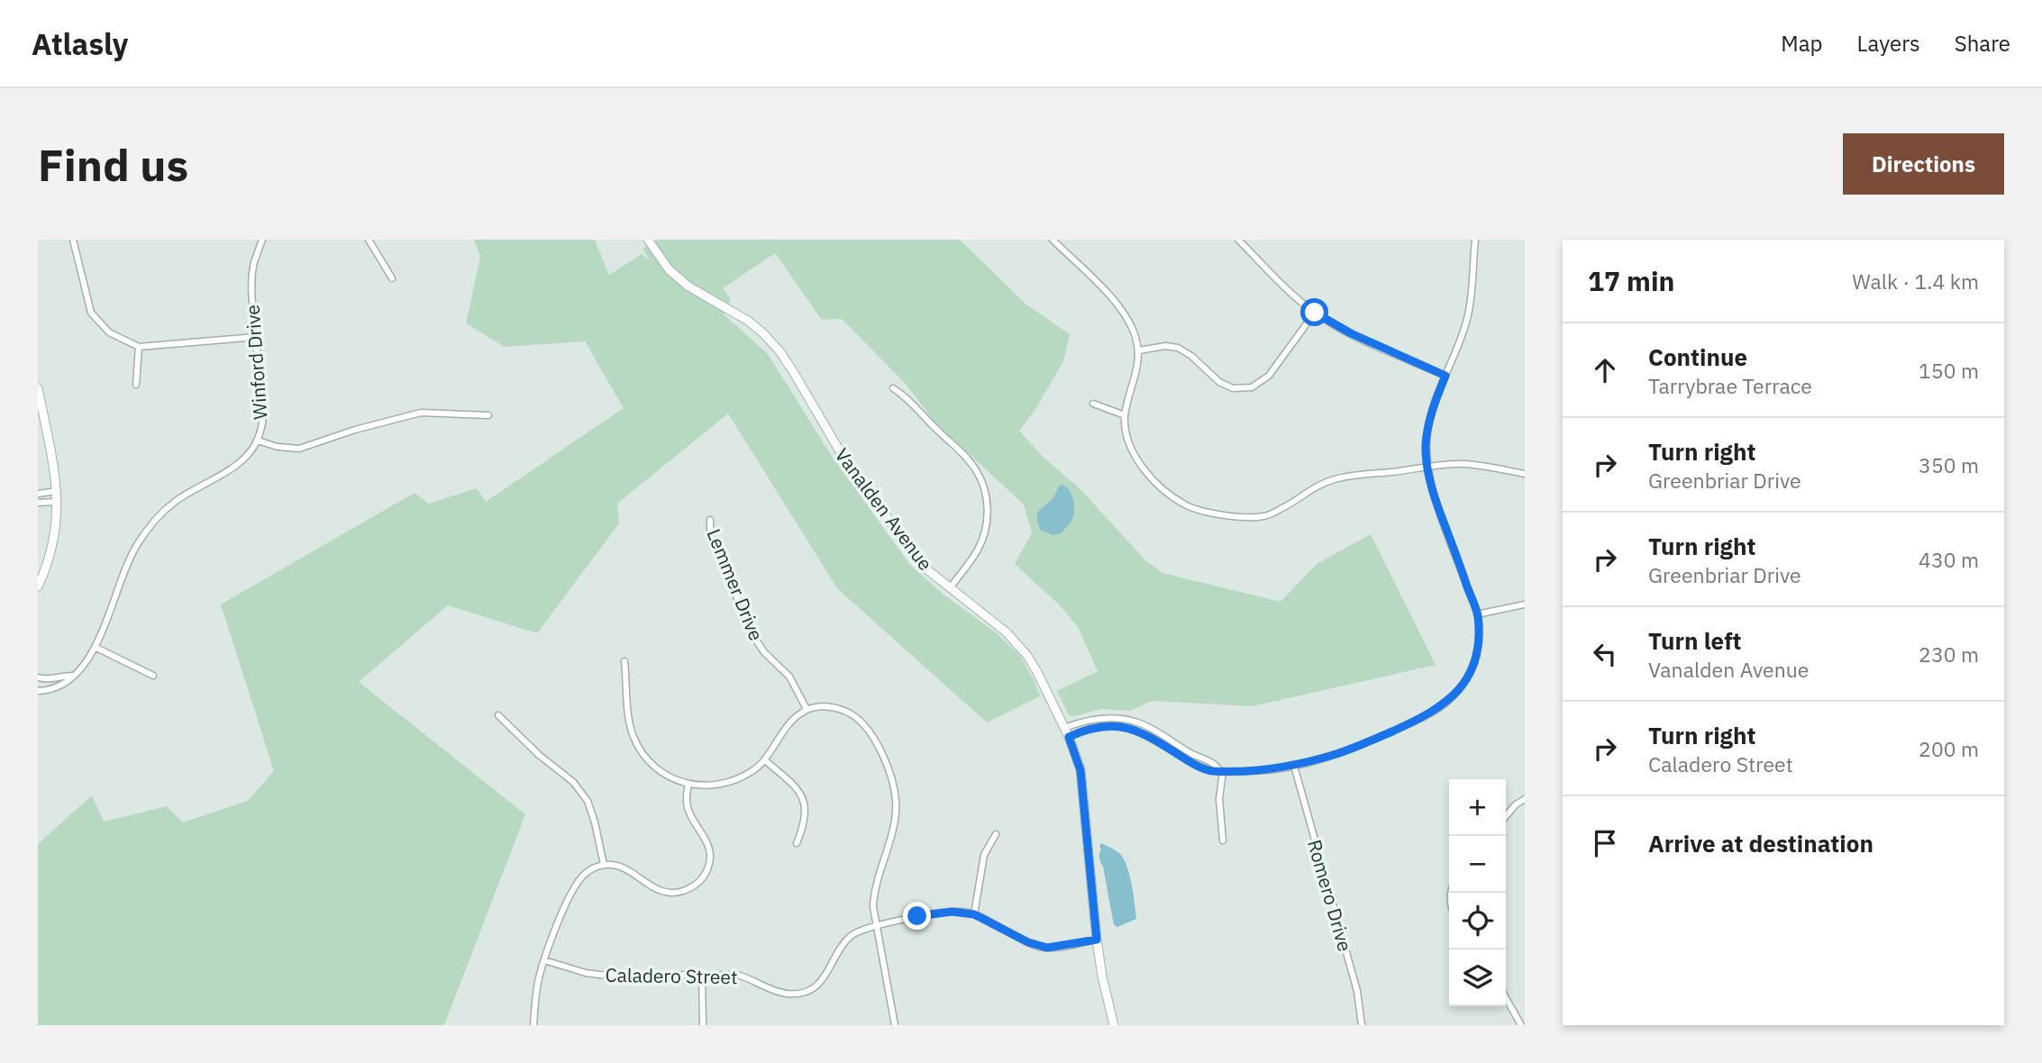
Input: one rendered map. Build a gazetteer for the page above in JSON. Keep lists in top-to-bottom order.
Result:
{
  "streets": {
    "main road": ["Vanalden Avenue"],
    "street": [
      "Winford Drive",
      "Lemmer Drive",
      "Romero Drive",
      "Caladero Street"
    ]
  },
  "crossings": [
    ["Vanalden Avenue", "Caladero Street"]
  ],
  "page": {
    "header": "Atlasly",
    "nav": ["Map", "Layers", "Share"],
    "buttons": "Directions",
    "title": "Find us",
    "heading": ["17 min", "Walk · 1.4 km"],
    "list": [
      ["Continue", "Tarrybrae Terrace", "150 m"],
      ["Turn right", "Greenbriar Drive", "350 m"],
      ["Turn right", "Greenbriar Drive", "430 m"],
      ["Turn left", "Vanalden Avenue", "230 m"],
      ["Turn right", "Caladero Street", "200 m"],
      "Arrive at destination"
    ],
    "map_buttons": ["+", "−"]
  }
}
